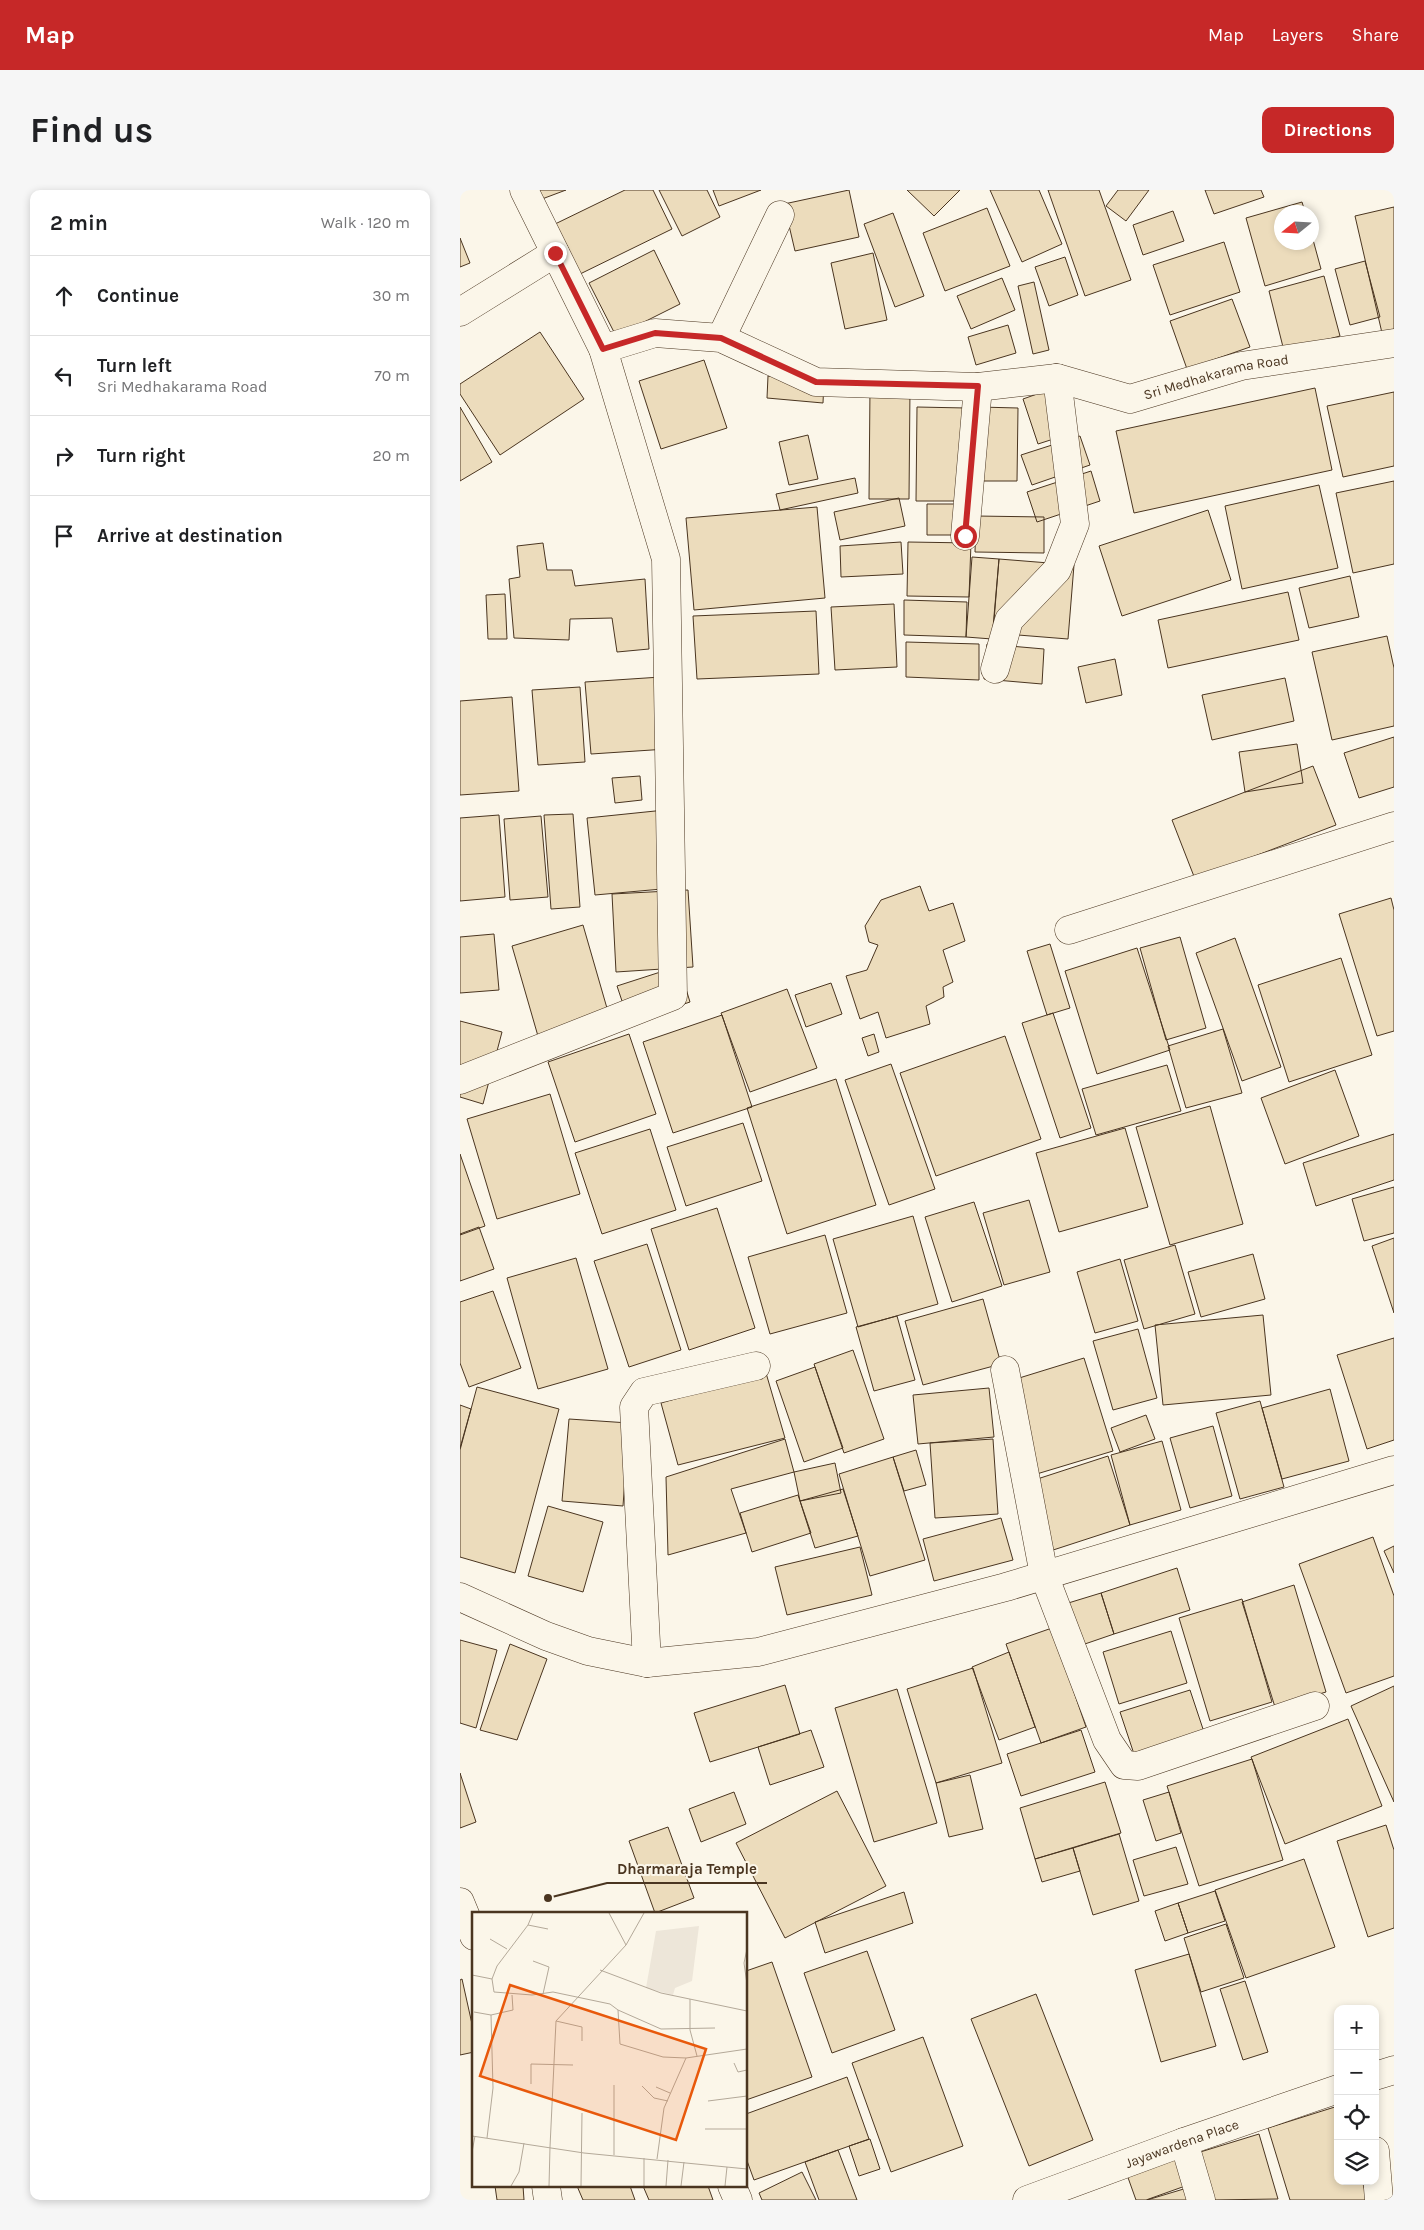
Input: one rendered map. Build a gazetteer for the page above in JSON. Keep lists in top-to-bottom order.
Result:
{
  "streets": {
    "street": ["Sri Medhakarama Road", "Jayawardena Place"]
  },
  "places": ["Dharmaraja Temple"],
  "north": "left",
  "page": {
    "header": "Map",
    "nav": ["Map", "Layers", "Share"],
    "buttons": "Directions",
    "title": "Find us",
    "heading": ["2 min", "Walk · 120 m"],
    "list": [
      ["Continue", "30 m"],
      ["Turn left", "Sri Medhakarama Road", "70 m"],
      ["Turn right", "20 m"],
      "Arrive at destination"
    ],
    "map_buttons": ["+", "−"]
  }
}
